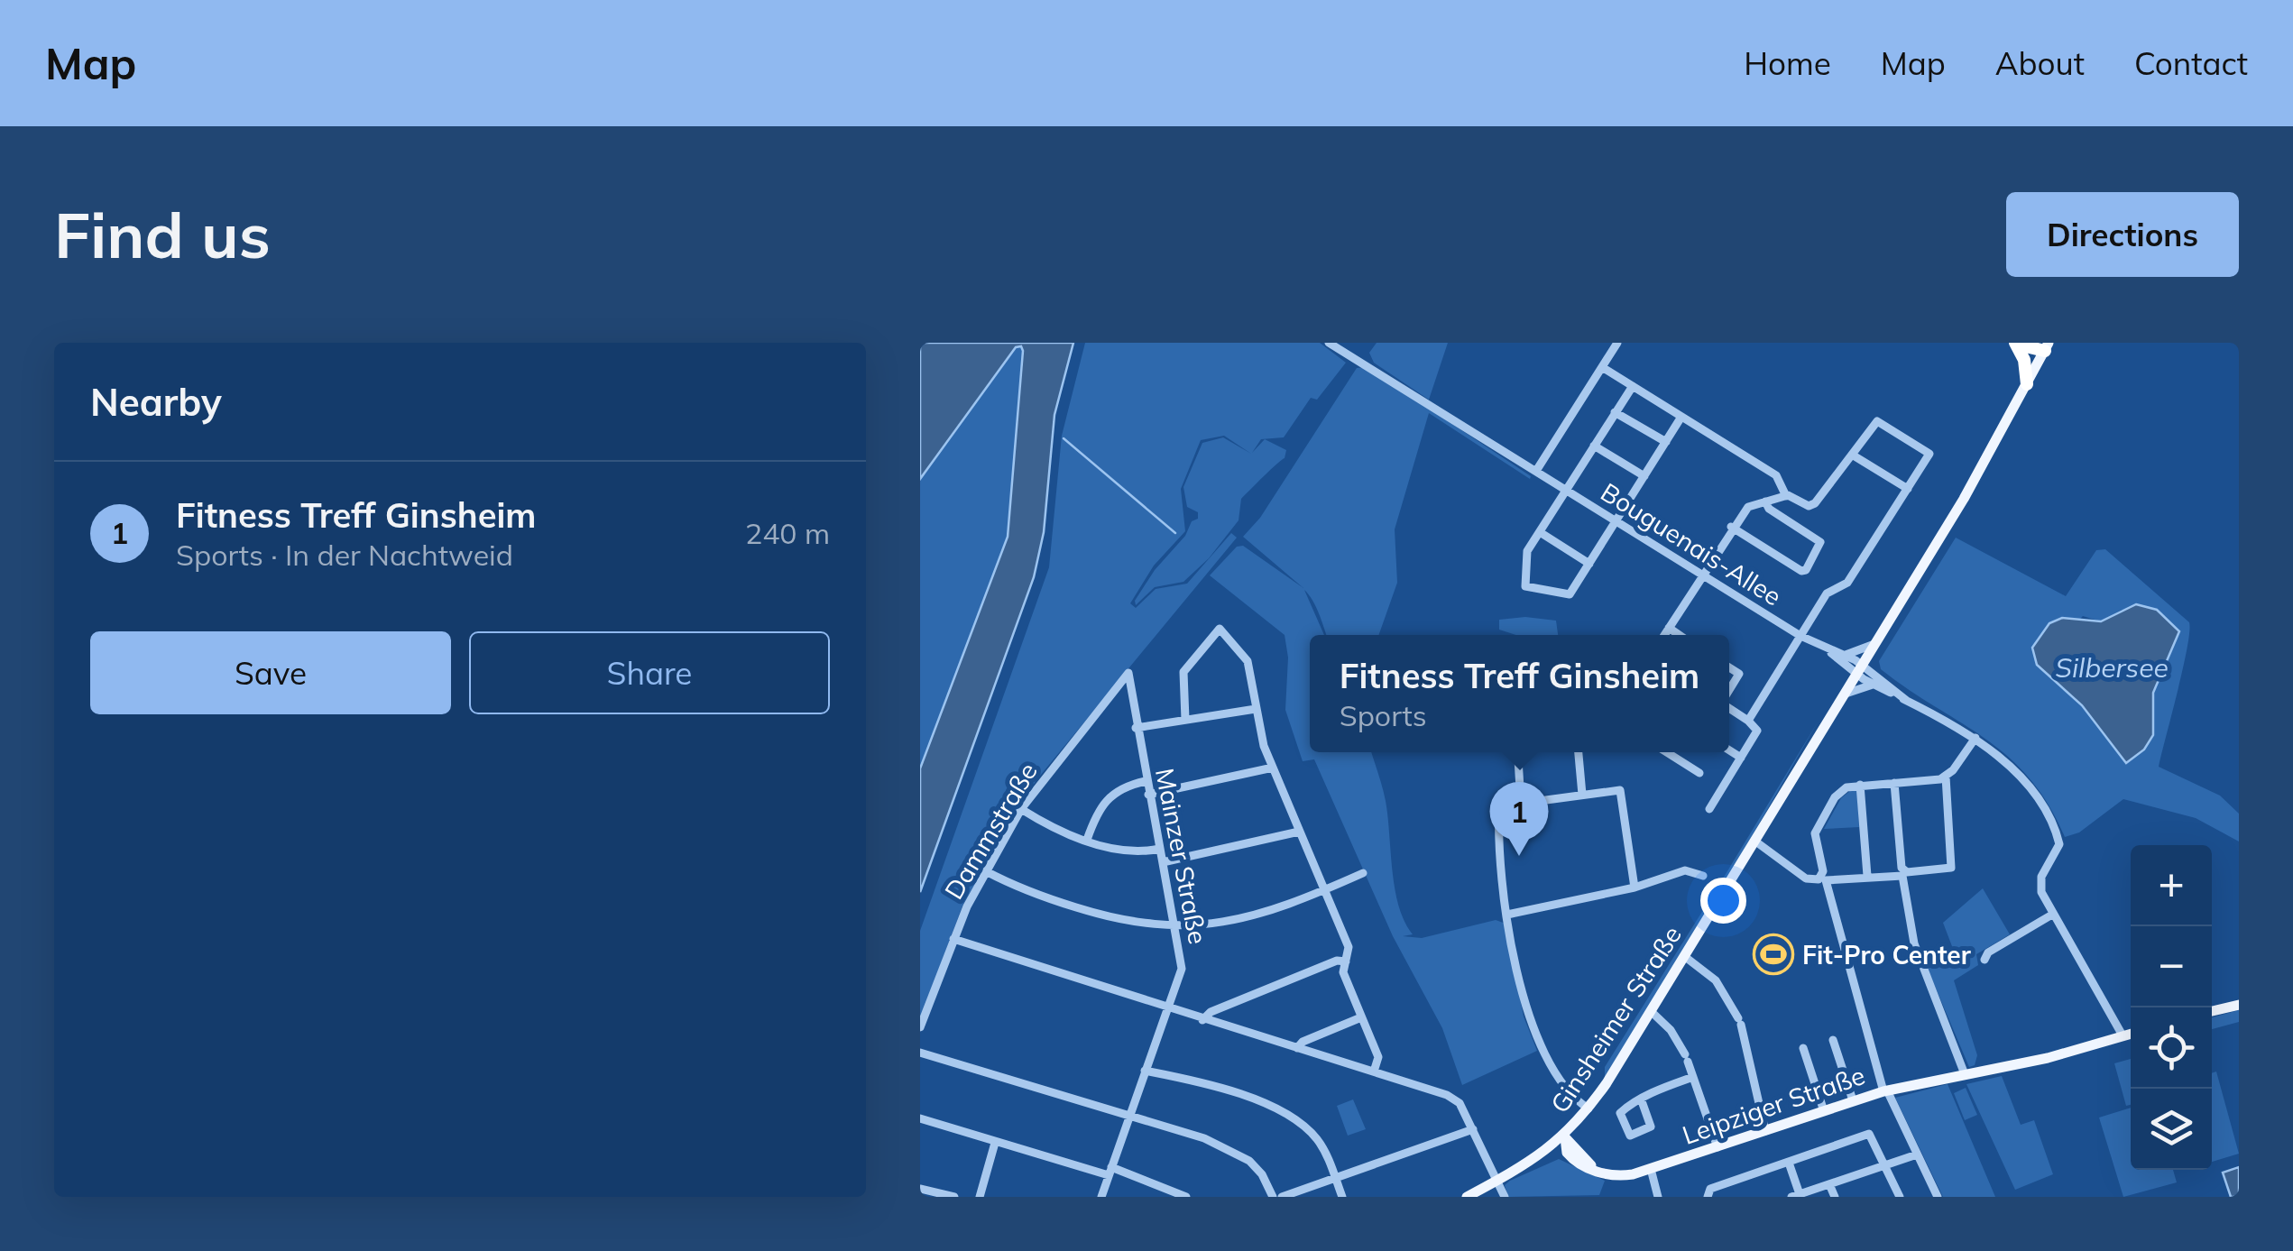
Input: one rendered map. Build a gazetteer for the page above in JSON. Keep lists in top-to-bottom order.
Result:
{
  "streets": {
    "main road": ["Ginsheimer Straße", "Leipziger Straße"],
    "street": ["Bouguenais-Allee", "Dammstraße", "Mainzer Straße"]
  },
  "crossings": [
    ["Bouguenais-Allee", "Ginsheimer Straße"],
    ["Dammstraße", "Mainzer Straße"]
  ],
  "water": ["Silbersee"],
  "places": {
    "sports": ["Fit-Pro Center"]
  },
  "page": {
    "header": "Map",
    "nav": [
      "Home",
      "Map",
      "About",
      "Contact"
    ],
    "buttons": [
      "Directions",
      ["Save", "Share"]
    ],
    "title": "Find us",
    "heading": "Nearby",
    "list": [
      {
        "mark": "1",
        "name": "Fitness Treff Ginsheim",
        "note": "Sports · In der Nachtweid",
        "value": "240 m"
      }
    ],
    "popup": ["Fitness Treff Ginsheim", "Sports"],
    "pins": "1",
    "map_buttons": ["+", "−"]
  }
}
